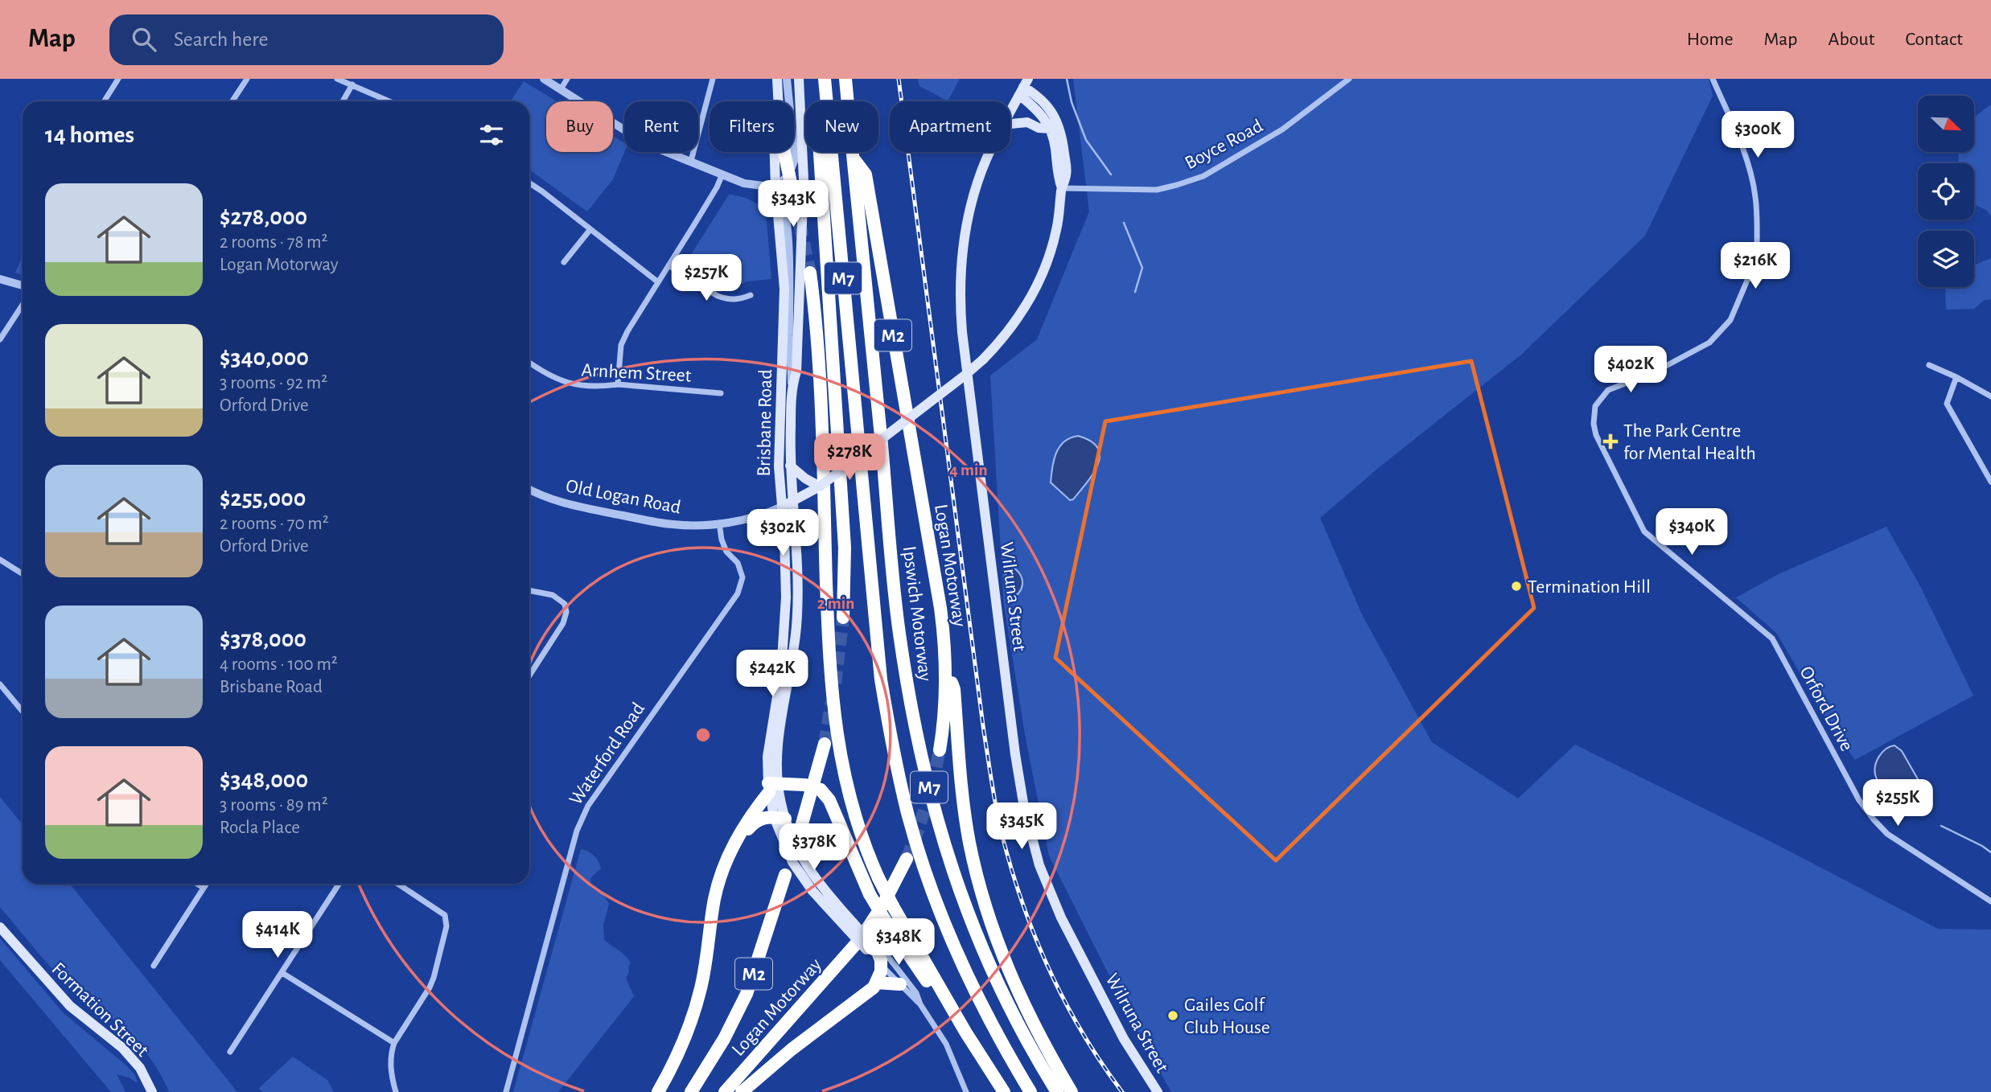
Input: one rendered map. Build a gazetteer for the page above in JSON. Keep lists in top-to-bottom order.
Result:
{
  "streets": {
    "highway": [
      "M7",
      "M2",
      "Logan Motorway",
      "Ipswich Motorway"
    ],
    "main road": [
      "Brisbane Road",
      "Old Logan Road",
      "Wilruna Street",
      "Formation Street"
    ],
    "street": [
      "Boyce Road",
      "Arnhem Street",
      "Orford Drive",
      "Waterford Road"
    ]
  },
  "crossings": [
    ["Boyce Road", "Old Logan Road"],
    ["Brisbane Road", "Old Logan Road"],
    ["Old Logan Road", "Wilruna Street"],
    ["Old Logan Road", "Waterford Road"],
    ["Logan Motorway", "Ipswich Motorway"]
  ],
  "places": {
    "health": ["The Park Centre for Mental Health"],
    "other": ["Termination Hill", "Gailes Golf Club House"]
  },
  "north": "bottom right",
  "page": {
    "header": "Map",
    "search": "Search here",
    "nav": [
      "Home",
      "Map",
      "About",
      "Contact"
    ],
    "chip": [
      "Buy",
      "Rent",
      "Filters",
      "New",
      "Apartment"
    ],
    "heading": "14 homes",
    "price": [
      "$300K",
      "$343K",
      "$216K",
      "$257K",
      "$402K",
      "$278K",
      "$340K",
      "$302K",
      "$242K",
      "$255K",
      "$345K",
      "$378K",
      "$414K",
      "$348K"
    ],
    "list": [
      {
        "name": "$278,000",
        "note": "2 rooms · 78 m² · Logan Motorway"
      },
      {
        "name": "$340,000",
        "note": "3 rooms · 92 m² · Orford Drive"
      },
      {
        "name": "$255,000",
        "note": "2 rooms · 70 m² · Orford Drive"
      },
      {
        "name": "$378,000",
        "note": "4 rooms · 100 m² · Brisbane Road"
      },
      {
        "name": "$348,000",
        "note": "3 rooms · 89 m² · Rocla Place"
      }
    ]
  },
  "rings": ["4 min", "2 min"]
}
